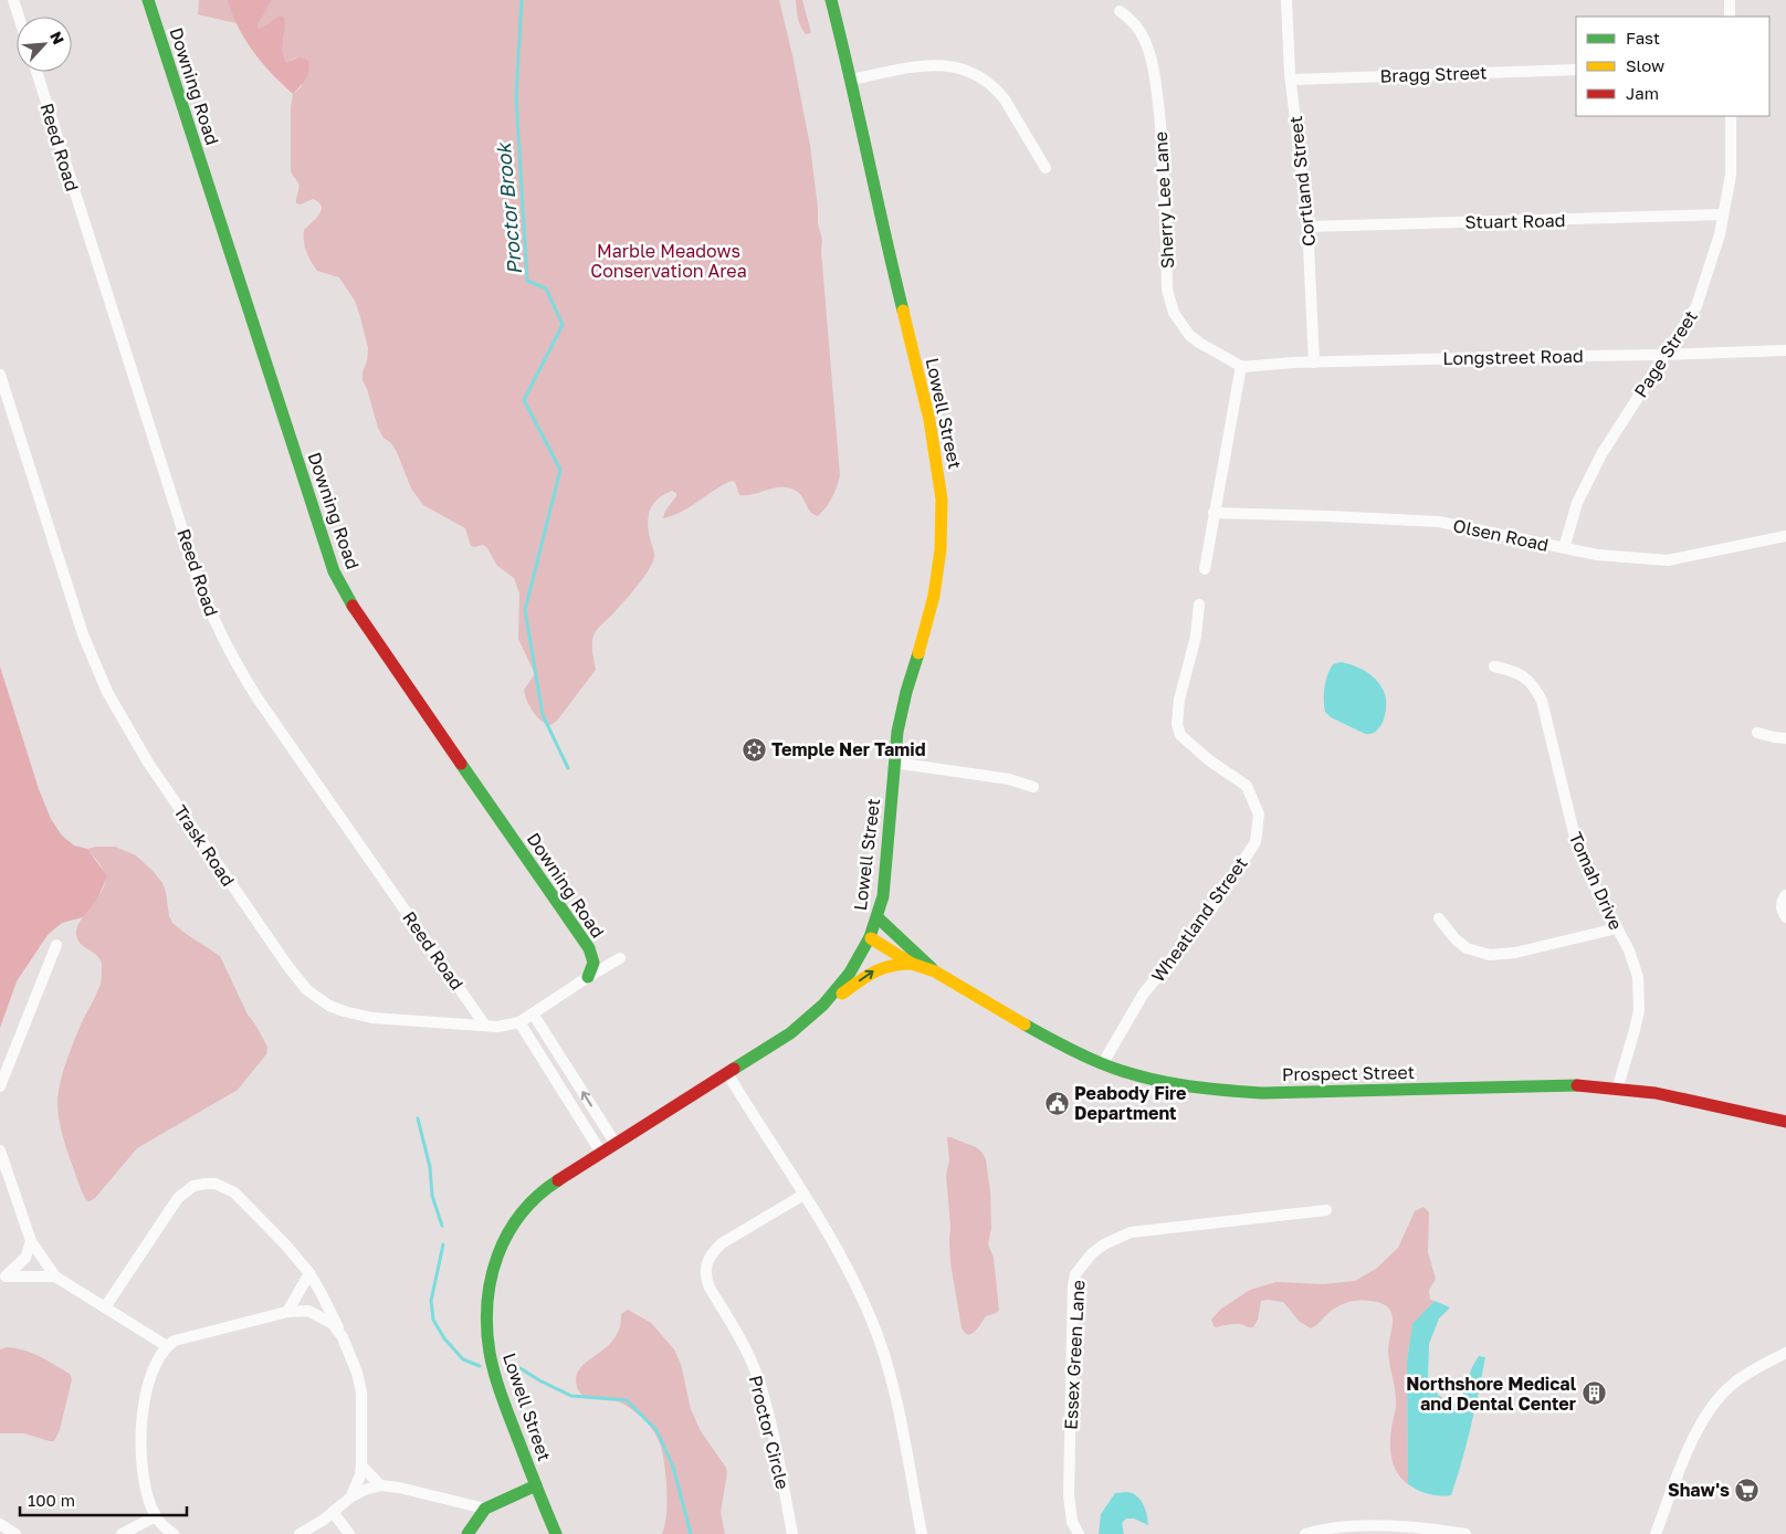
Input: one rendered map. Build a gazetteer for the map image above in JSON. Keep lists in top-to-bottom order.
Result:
{
  "streets": {
    "street": [
      "Bragg Street",
      "Downing Road",
      "Reed Road",
      "Cortland Street",
      "Sherry Lee Lane",
      "Stuart Road",
      "Page Street",
      "Longstreet Road",
      "Lowell Street",
      "Olsen Road",
      "Trask Road",
      "Tomah Drive",
      "Wheatland Street",
      "Prospect Street",
      "Essex Green Lane",
      "Proctor Circle"
    ]
  },
  "crossings": [
    ["Bragg Street", "Cortland Street"],
    ["Downing Road", "Trask Road"],
    ["Reed Road", "Trask Road"],
    ["Cortland Street", "Stuart Road"],
    ["Cortland Street", "Longstreet Road"],
    ["Sherry Lee Lane", "Longstreet Road"],
    ["Stuart Road", "Page Street"],
    ["Page Street", "Longstreet Road"],
    ["Page Street", "Olsen Road"],
    ["Lowell Street", "Prospect Street"],
    ["Tomah Drive", "Prospect Street"],
    ["Wheatland Street", "Prospect Street"]
  ],
  "water": ["Proctor Brook"],
  "parks": ["Marble Meadows Conservation Area"],
  "places": {
    "synagogue": ["Temple Ner Tamid"],
    "public building": ["Peabody Fire Department"],
    "building": ["Northshore Medical and Dental Center"],
    "supermarket": ["Shaw's"]
  },
  "legend": ["Fast", "Slow", "Jam"],
  "scale_bar": "100 m",
  "north": "top right"
}
